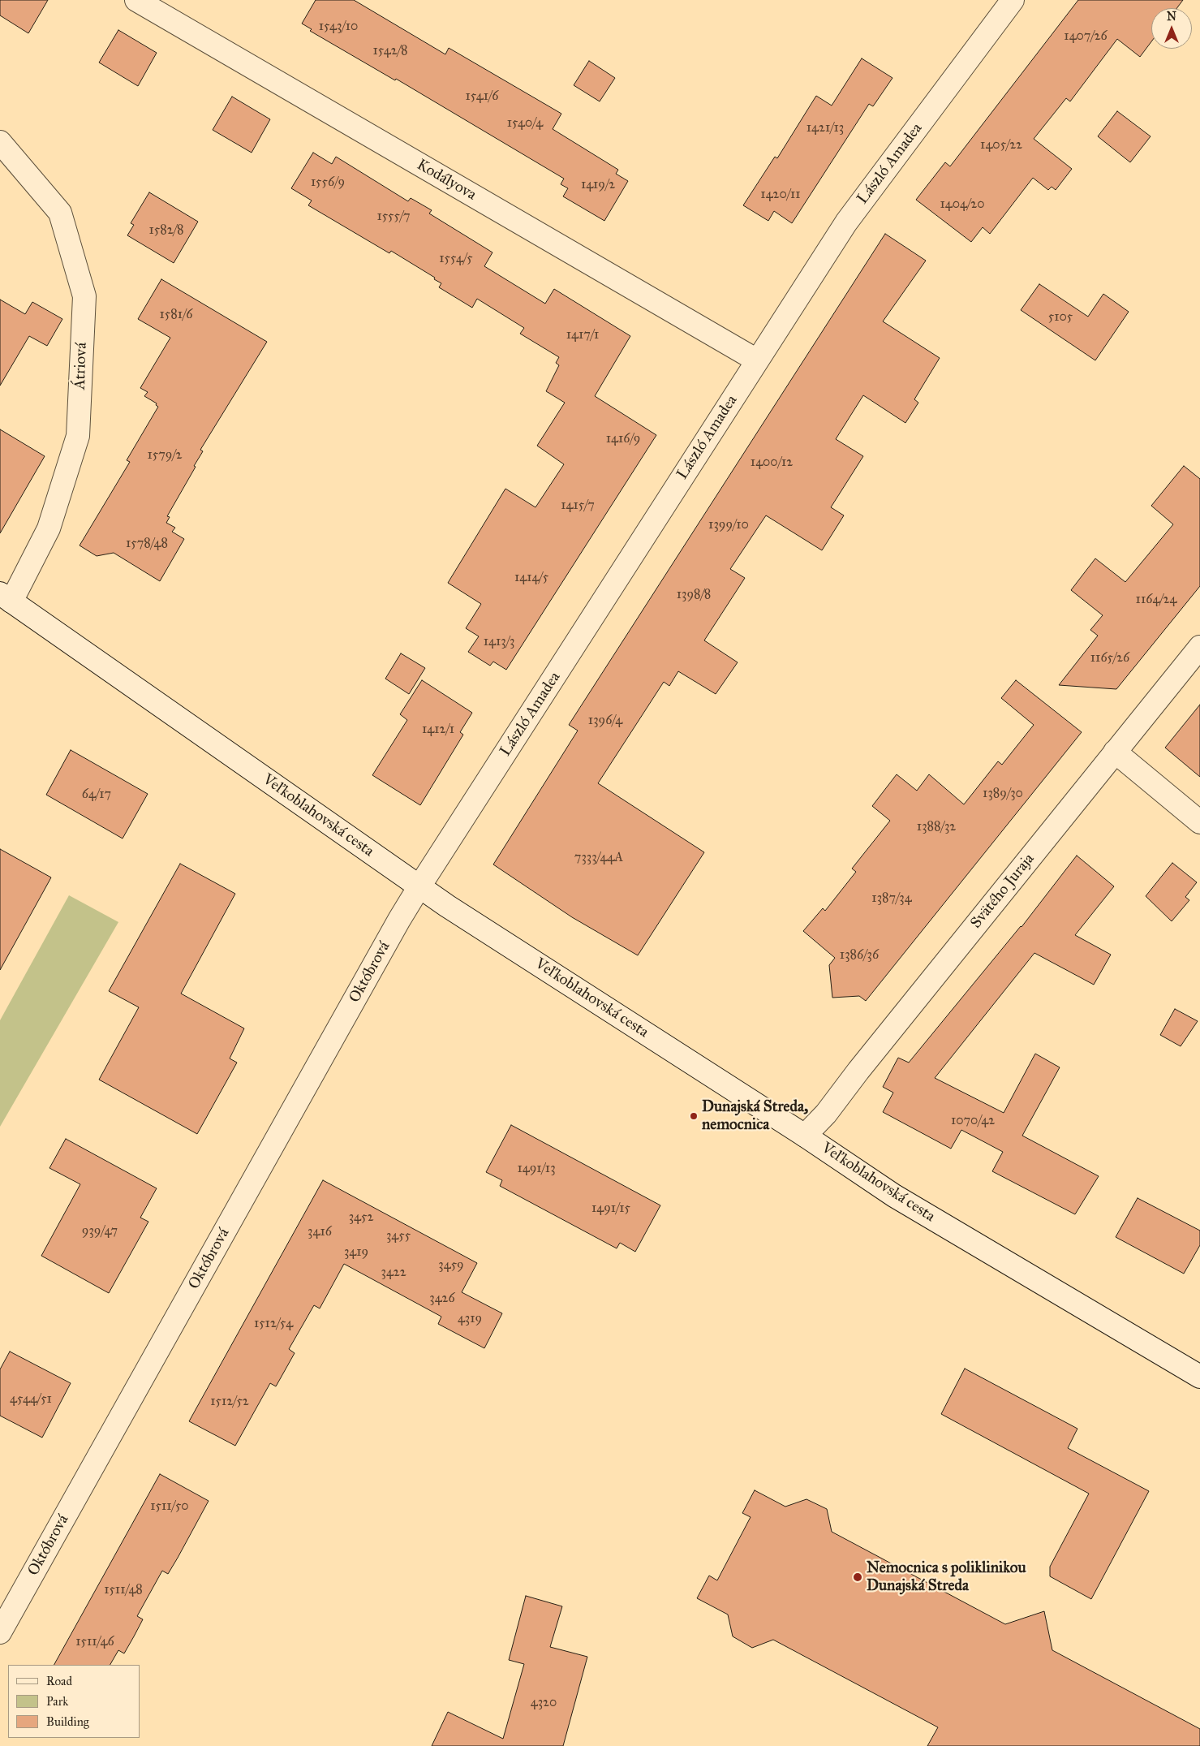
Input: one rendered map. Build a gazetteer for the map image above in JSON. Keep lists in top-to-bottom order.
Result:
{
  "streets": {
    "street": [
      "László Amadea",
      "Kodályova",
      "Átriová",
      "Veľkoblahovská cesta",
      "Svätého Juraja",
      "Októbrová"
    ]
  },
  "crossings": [
    ["László Amadea", "Kodályova"],
    ["László Amadea", "Veľkoblahovská cesta"],
    ["László Amadea", "Októbrová"],
    ["Átriová", "Veľkoblahovská cesta"],
    ["Veľkoblahovská cesta", "Svätého Juraja"],
    ["Veľkoblahovská cesta", "Októbrová"]
  ],
  "places": ["Dunajská Streda, nemocnica", "Nemocnica s poliklinikou Dunajská Streda"],
  "house_numbers": [
    "1543/10",
    "1407/26",
    "1542/8",
    "1541/6",
    "1540/4",
    "1421/13",
    "1405/22",
    "1556/9",
    "1419/2",
    "1420/11",
    "1404/20",
    "1555/7",
    "1582/8",
    "1554/5",
    "1581/6",
    "5105",
    "1417/1",
    "1416/9",
    "1579/2",
    "1400/12",
    "1415/7",
    "1399/10",
    "1578/48",
    "1414/5",
    "1398/8",
    "1164/24",
    "1413/3",
    "1165/26",
    "1396/4",
    "1412/1",
    "1389/30",
    "64/17",
    "1388/32",
    "7333/44A",
    "1387/34",
    "1386/36",
    "1070/42",
    "1491/13",
    "1491/15",
    "3452",
    "939/47",
    "3416",
    "3455",
    "3419",
    "3459",
    "3422",
    "3426",
    "4319",
    "1512/54",
    "4544/51",
    "1512/52",
    "1511/50",
    "1511/48",
    "1511/46",
    "4320"
  ],
  "legend": ["Road", "Park", "Building"],
  "north": "top"
}
